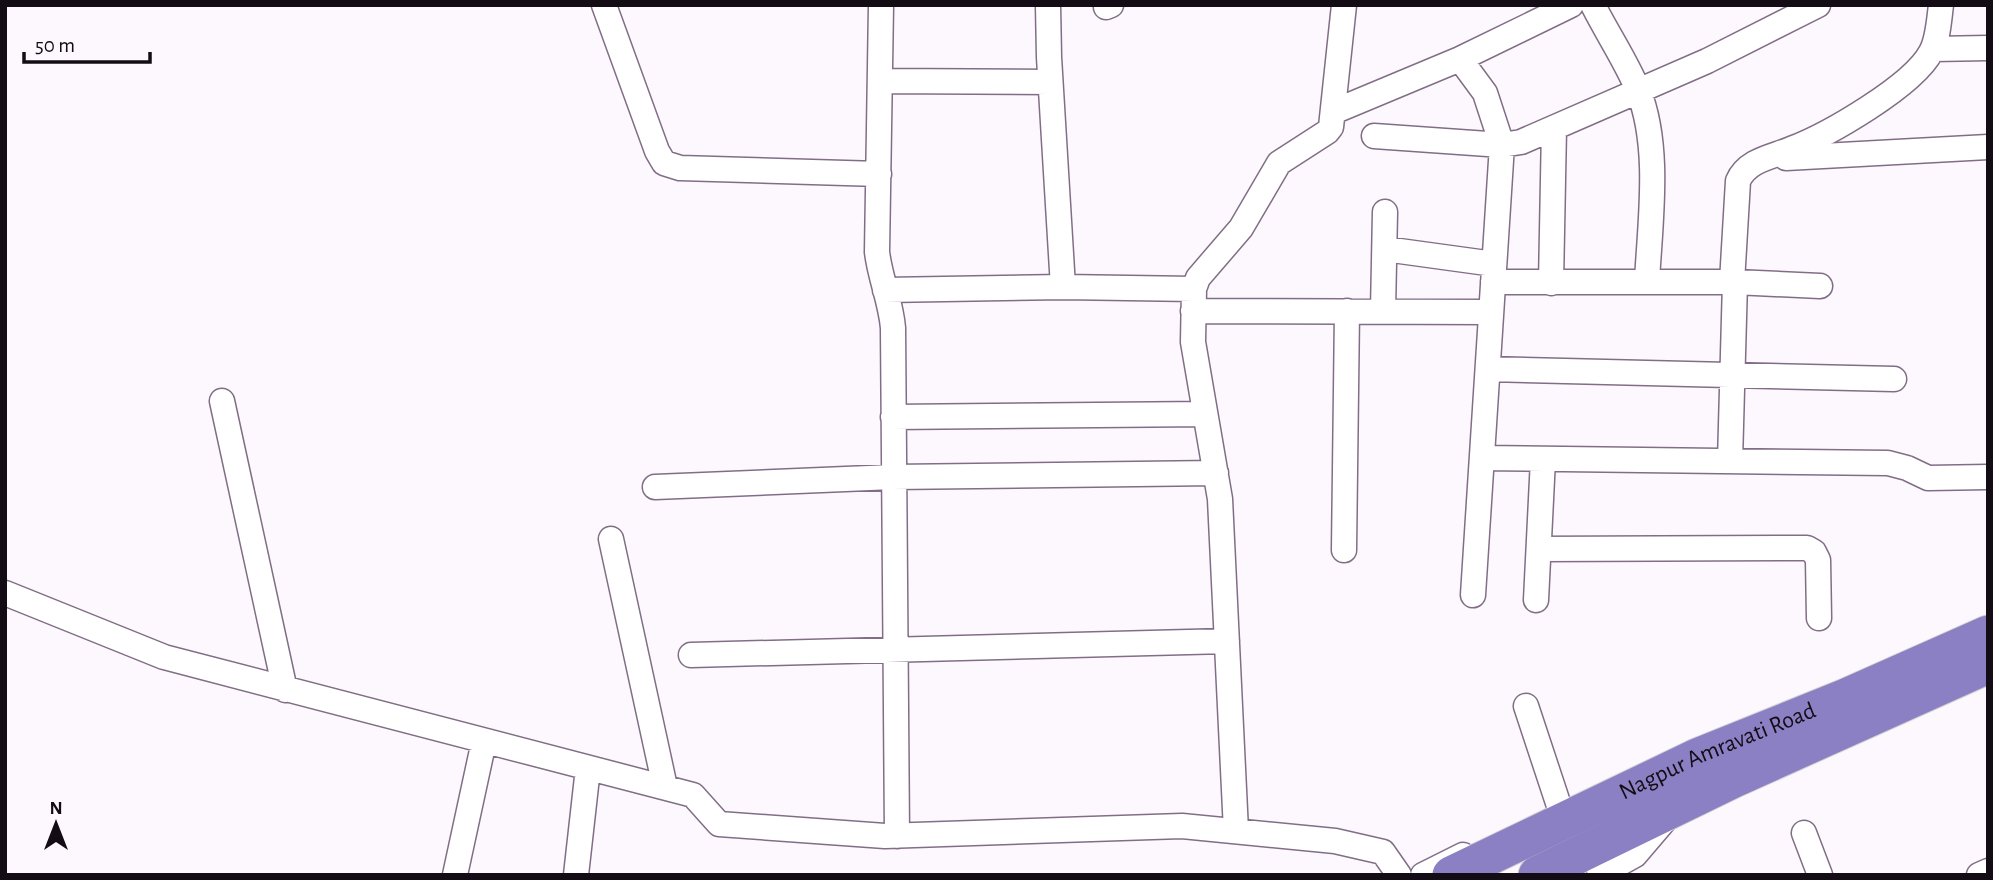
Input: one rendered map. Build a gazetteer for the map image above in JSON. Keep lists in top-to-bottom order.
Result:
{
  "streets": {
    "highway": ["Nagpur Amravati Road"]
  },
  "scale_bar": "50 m",
  "north": "top"
}
